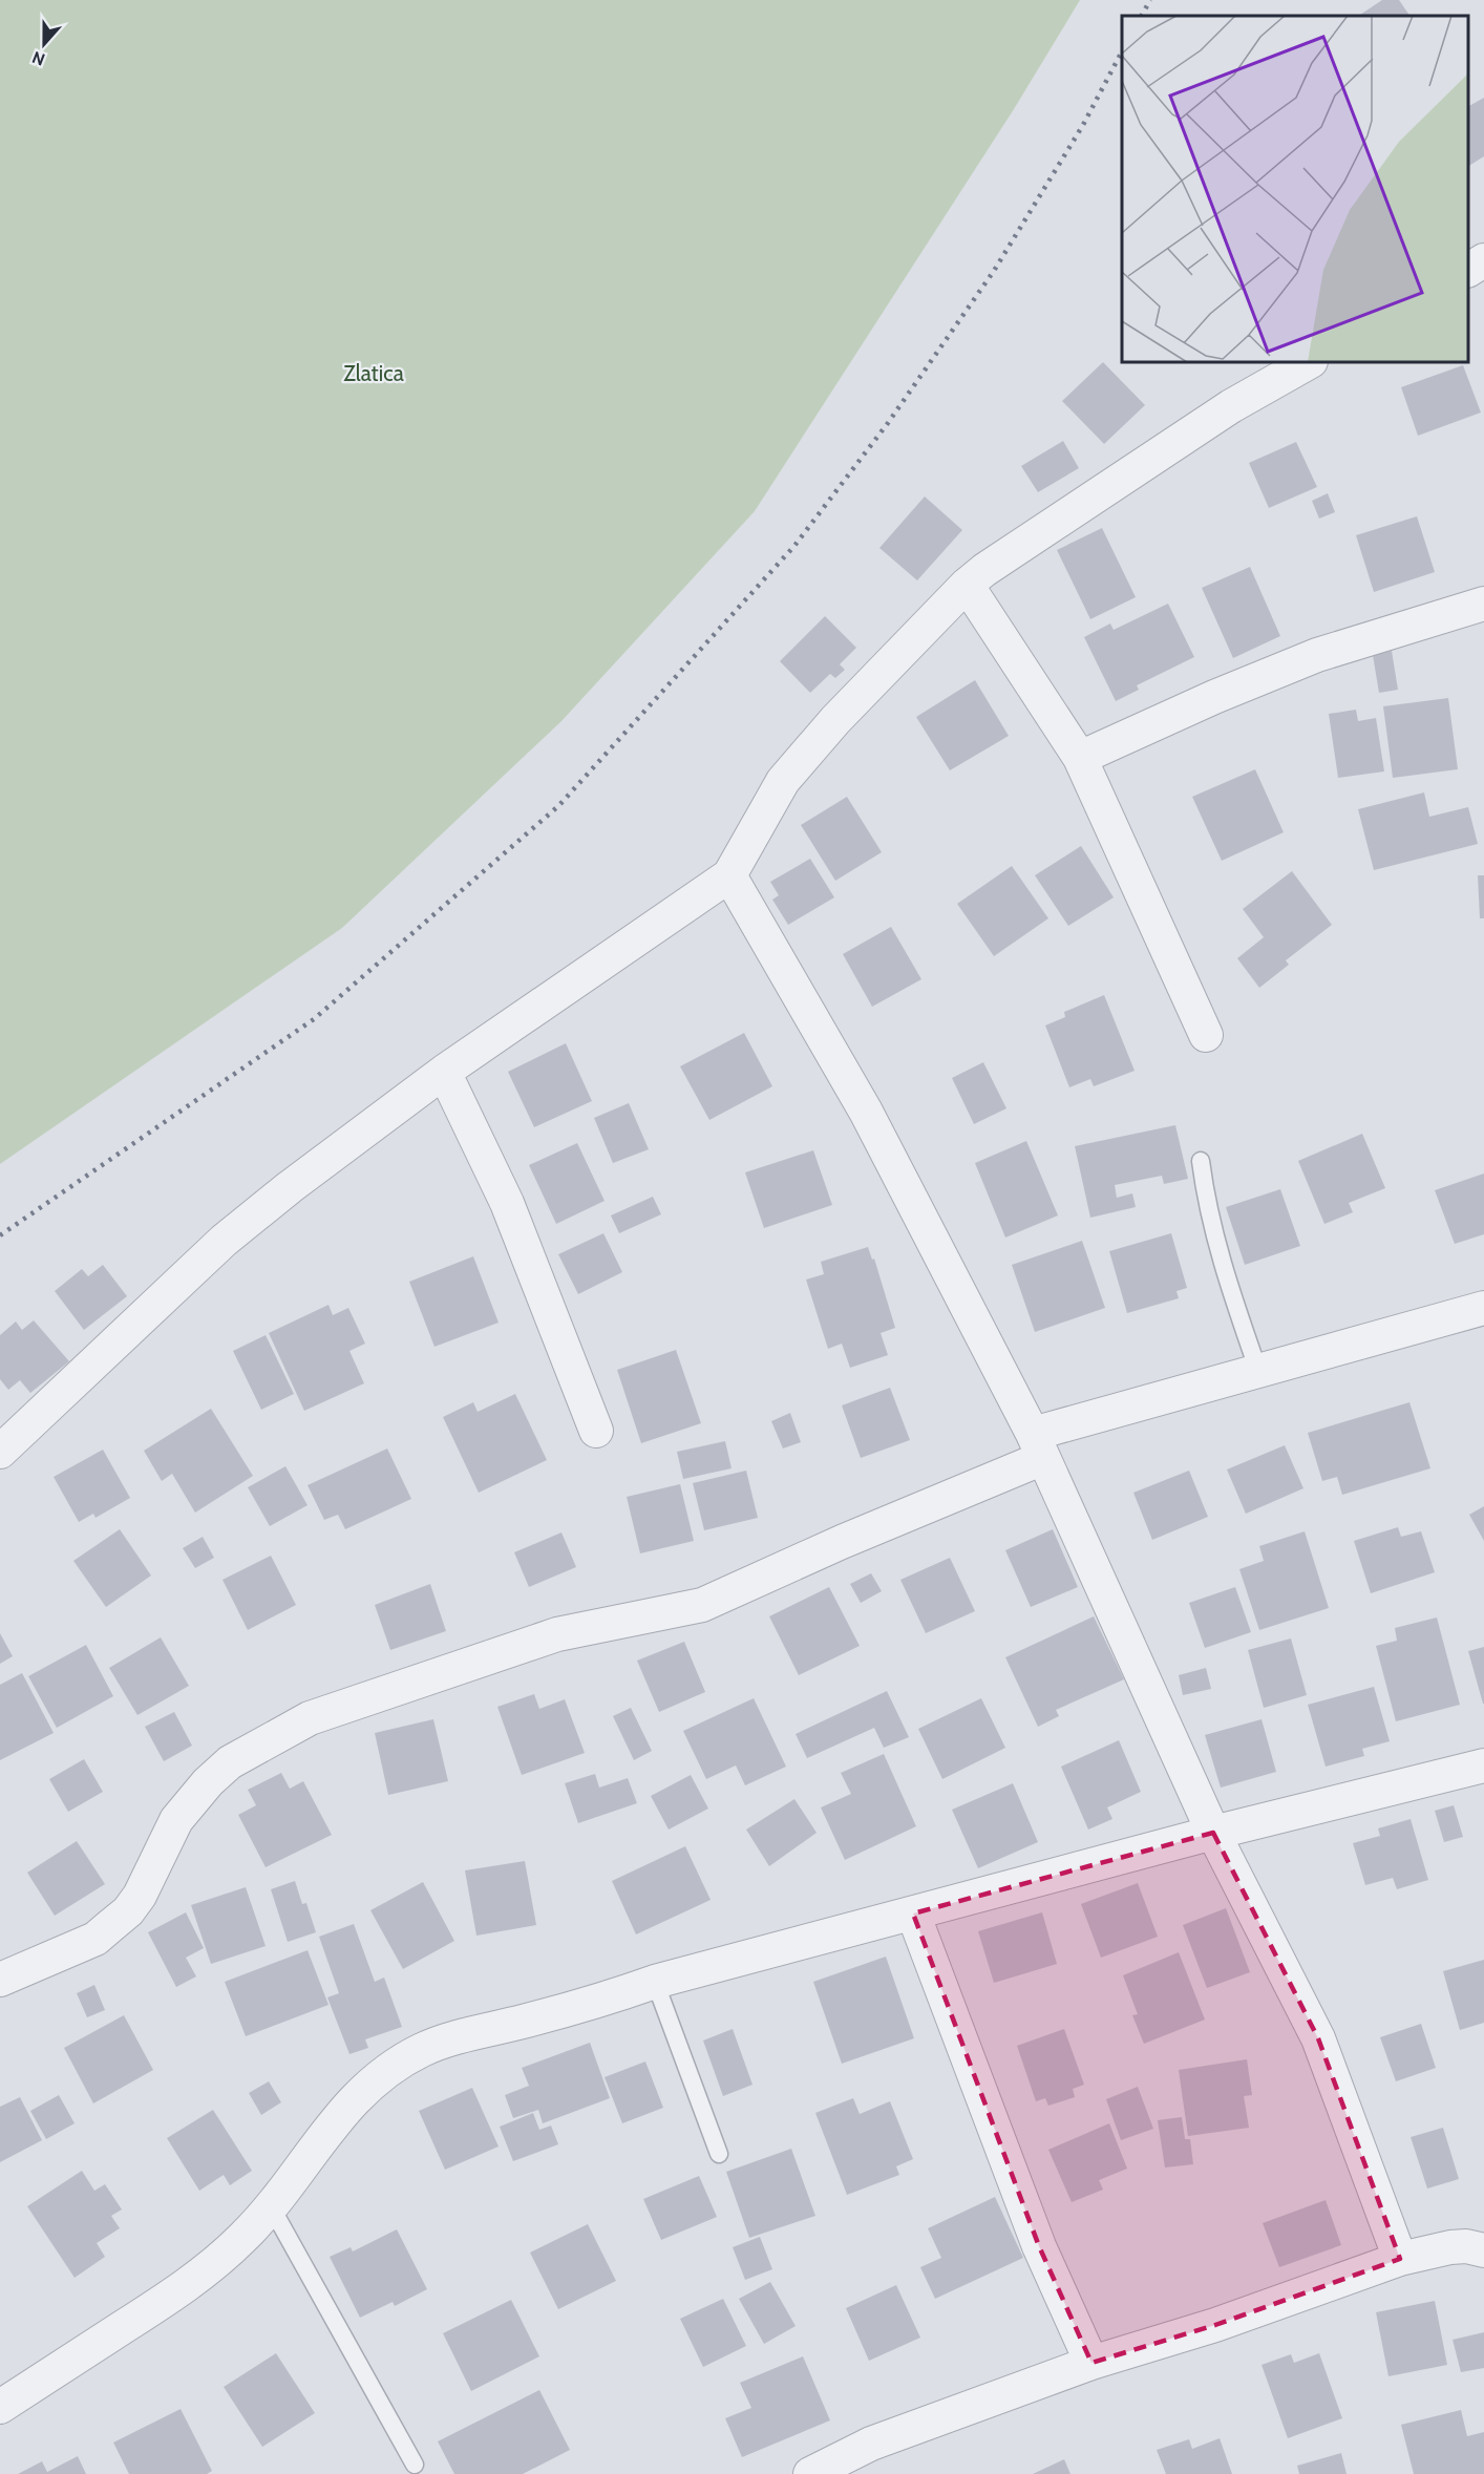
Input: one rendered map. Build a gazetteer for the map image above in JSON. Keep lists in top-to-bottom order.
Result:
{
  "parks": ["Zlatica"],
  "north": "bottom"
}
